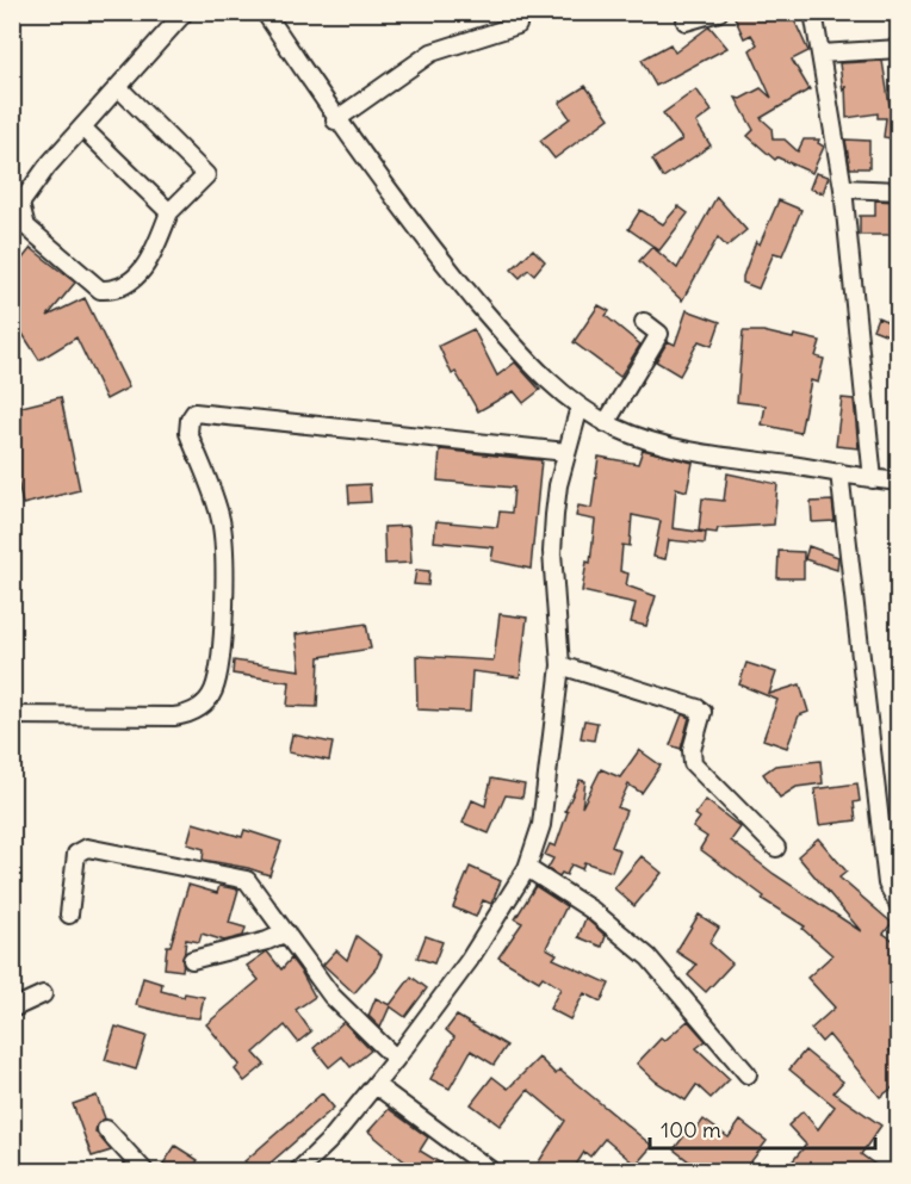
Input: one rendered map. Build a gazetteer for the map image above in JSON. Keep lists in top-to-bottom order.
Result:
{
  "scale_bar": "100 m"
}
